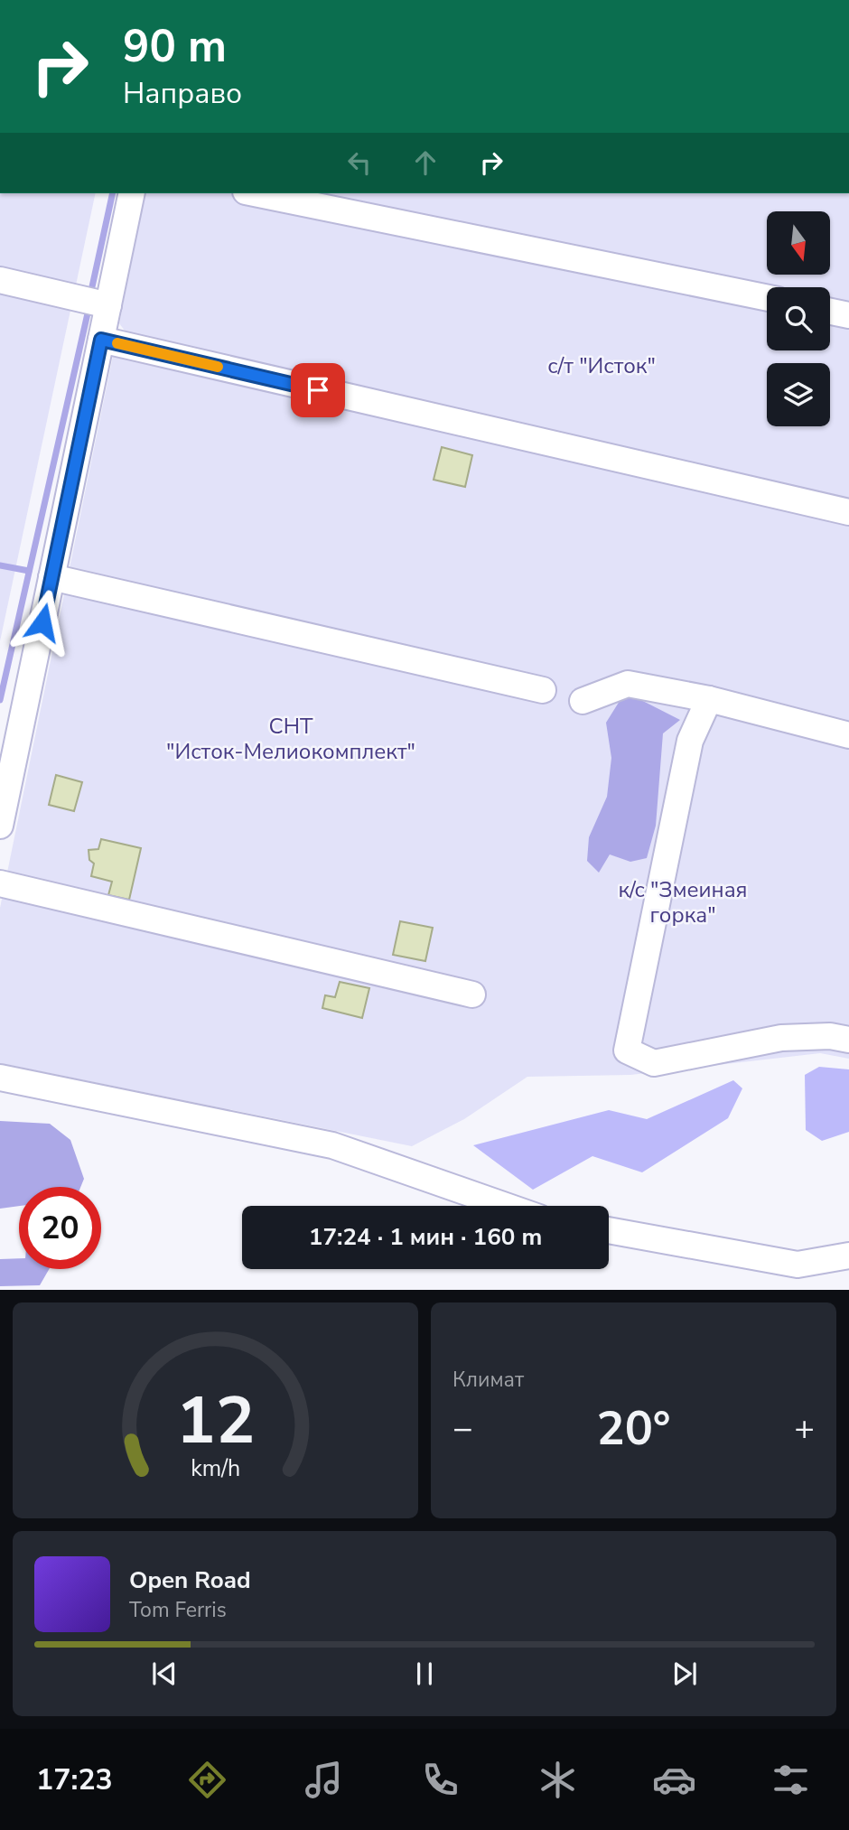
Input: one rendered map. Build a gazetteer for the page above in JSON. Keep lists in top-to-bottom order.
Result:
{
  "parks": ["с/т \"Исток\"", "СНТ \"Исток-Мелиокомплект\"", "к/с \"Змеиная горка\""],
  "north": "bottom",
  "page": {
    "turn": ["90 m", "Направо"],
    "limit": "20",
    "trip": "17:24 · 1 мин · 160 m",
    "tile": "Климат",
    "heat": ["−", "20°", "+"],
    "song": ["Open Road", "Tom Ferris"],
    "tabs": "17:23",
    "gauge": ["12", "km/h"]
  }
}
